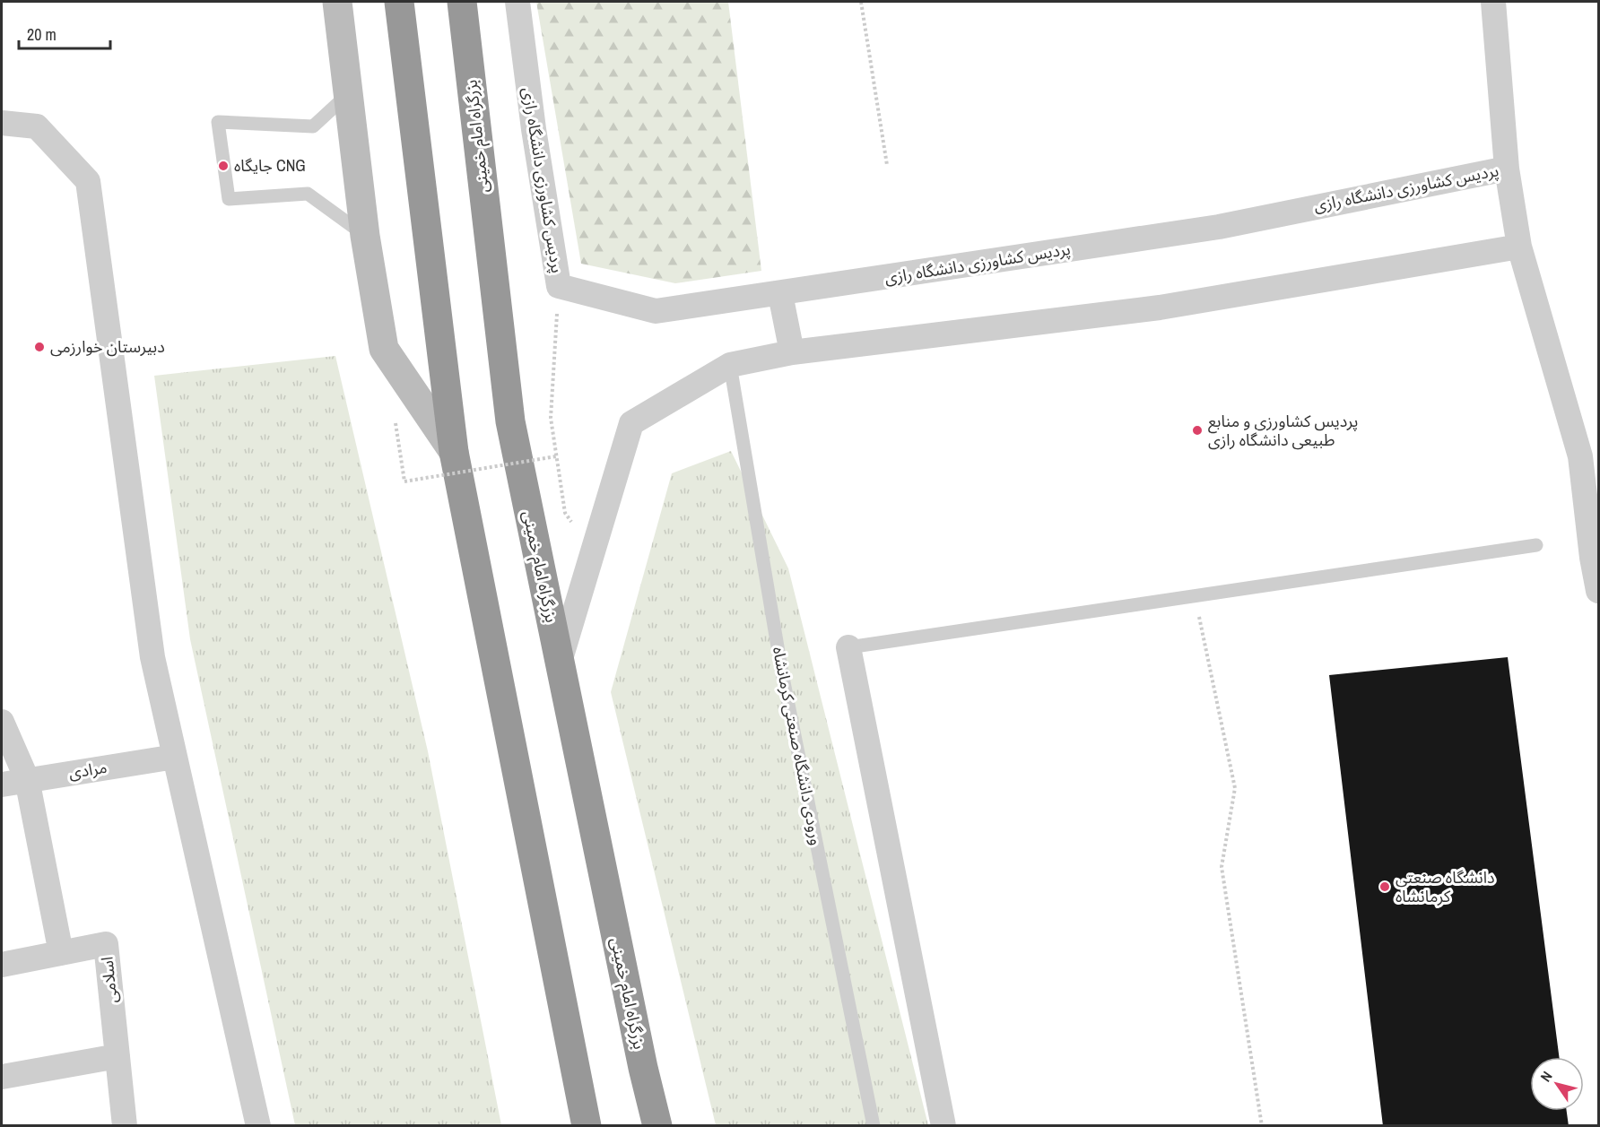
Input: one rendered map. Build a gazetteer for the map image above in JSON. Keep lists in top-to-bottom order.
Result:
{
  "streets": {
    "highway": ["بزرگراه امام خمینی"],
    "street": ["پردیس کشاورزی دانشگاه رازی", "مرادی", "اسلامی"],
    "lane": ["ورودی دانشگاه صنعتی کرمانشاه"]
  },
  "places": [
    "جایگاه CNG",
    "دبیرستان خوارزمی",
    "پردیس کشاورزی و منابع طبیعی دانشگاه رازی",
    "دانشگاه صنعتی کرمانشاه"
  ],
  "scale_bar": "20 m",
  "north": "top left"
}
